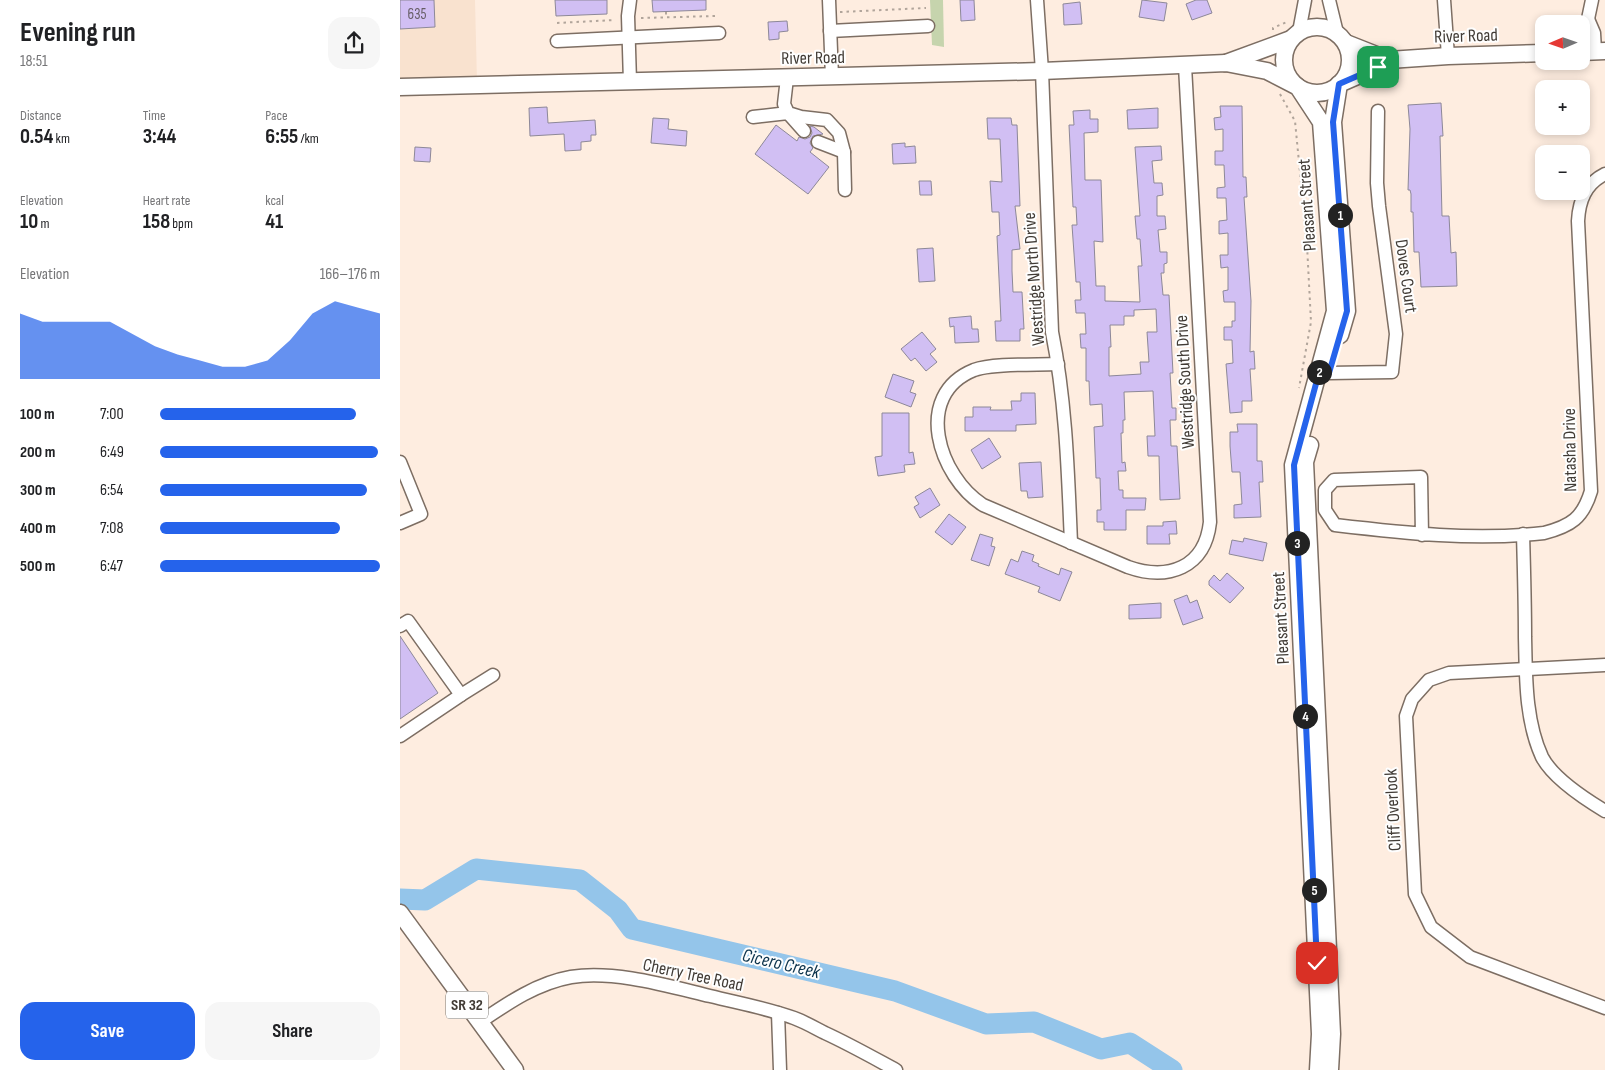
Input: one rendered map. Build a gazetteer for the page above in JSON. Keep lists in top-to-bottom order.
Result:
{
  "streets": {
    "main road": ["River Road", "Pleasant Street", "SR 32"],
    "street": [
      "Doves Court",
      "Westridge North Drive",
      "Westridge South Drive",
      "Natasha Drive",
      "Cliff Overlook",
      "Cherry Tree Road"
    ]
  },
  "crossings": [
    ["River Road", "Pleasant Street"],
    ["River Road", "Westridge North Drive"],
    ["River Road", "Westridge South Drive"],
    ["Pleasant Street", "Doves Court"],
    ["Westridge North Drive", "Westridge South Drive"],
    ["Cherry Tree Road", "SR 32"]
  ],
  "water": ["Cicero Creek"],
  "house_numbers": ["635"],
  "north": "left",
  "page": {
    "heading": ["Evening run", "18:51"],
    "map_buttons": ["+", "−"],
    "stats": [
      ["Distance", "0.54 km"],
      ["Time", "3:44"],
      ["Pace", "6:55 /km"],
      ["Elevation", "10 m"],
      ["Heart rate", "158 bpm"],
      ["kcal", "41"]
    ],
    "pins": [
      "1",
      "2",
      "3",
      "4",
      "5"
    ],
    "chart": ["Elevation", "166–176 m"],
    "list": [
      {
        "name": "100 m",
        "note": "7:00"
      },
      {
        "name": "200 m",
        "note": "6:49"
      },
      {
        "name": "300 m",
        "note": "6:54"
      },
      {
        "name": "400 m",
        "note": "7:08"
      },
      {
        "name": "500 m",
        "note": "6:47"
      }
    ],
    "buttons": ["Save", "Share"]
  }
}
